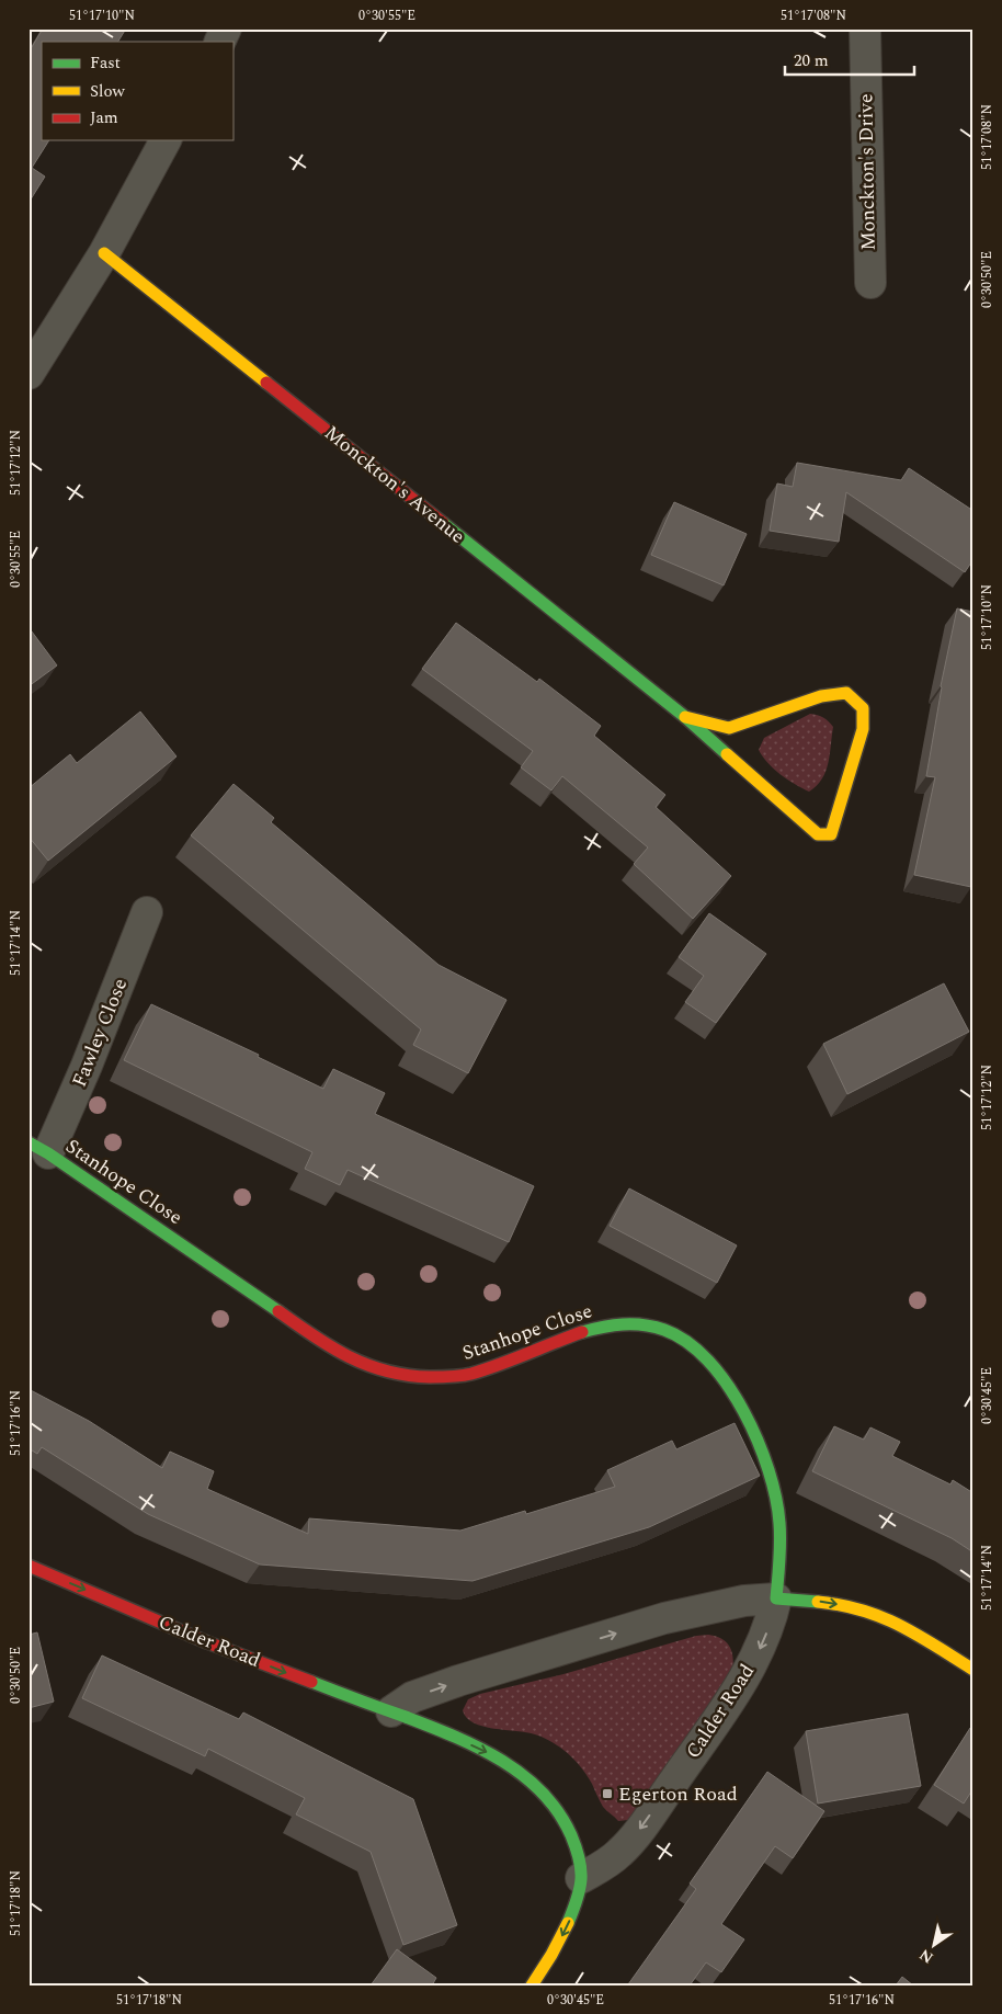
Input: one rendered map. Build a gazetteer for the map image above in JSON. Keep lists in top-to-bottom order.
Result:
{
  "streets": {
    "street": [
      "Monckton's Drive",
      "Monckton's Avenue",
      "Fawley Close",
      "Stanhope Close",
      "Calder Road"
    ]
  },
  "crossings": [
    ["Fawley Close", "Stanhope Close"],
    ["Stanhope Close", "Calder Road"]
  ],
  "places": {
    "transit": ["Egerton Road"]
  },
  "legend": ["Fast", "Slow", "Jam"],
  "scale_bar": "20 m",
  "north": "bottom left",
  "coordinates": [
    "51°17'10\"N",
    "0°30'55\"E",
    "51°17'08\"N",
    "0°30'50\"E",
    "51°17'12\"N",
    "51°17'14\"N",
    "0°30'45\"E",
    "51°17'16\"N",
    "51°17'18\"N"
  ]
}
